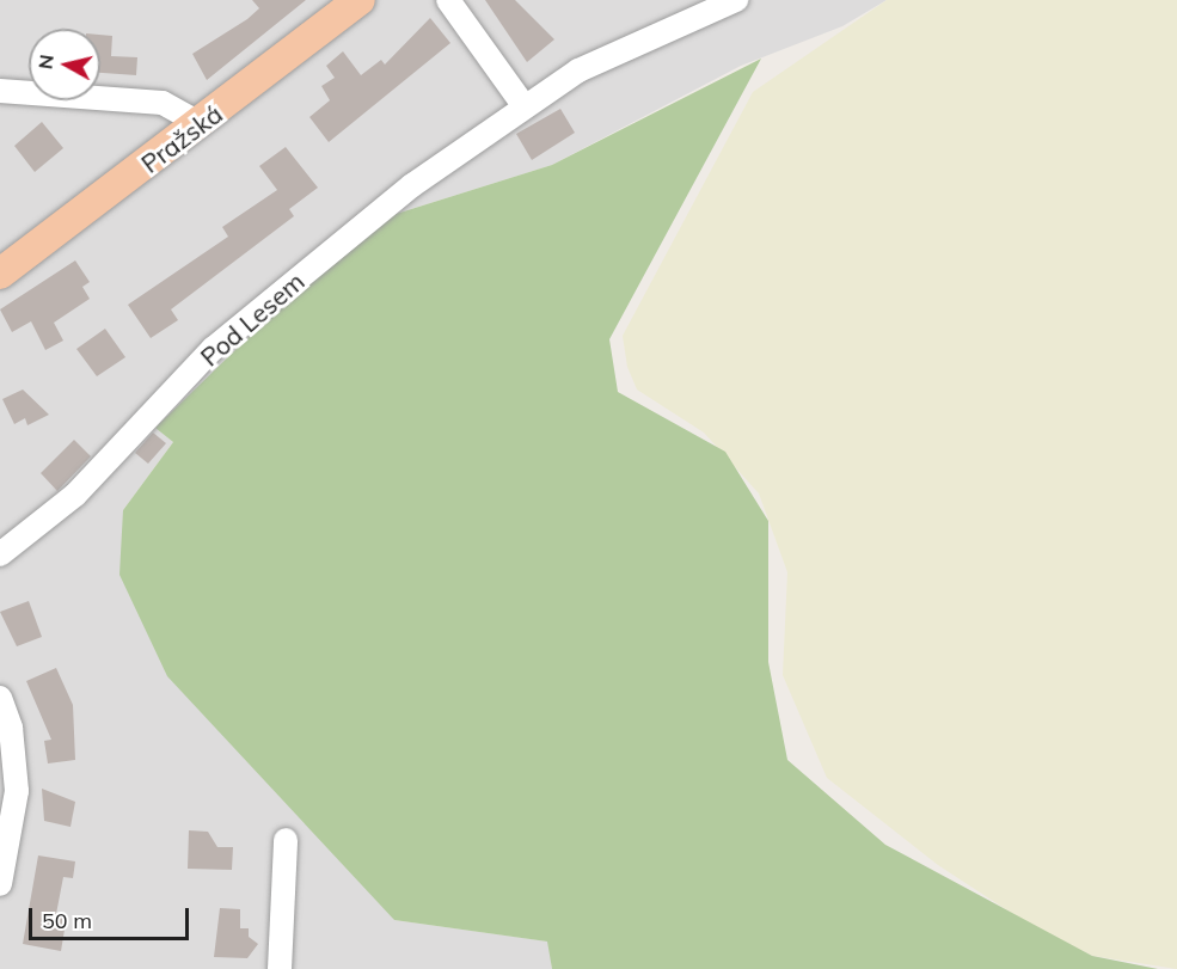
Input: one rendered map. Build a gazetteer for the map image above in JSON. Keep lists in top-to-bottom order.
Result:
{
  "streets": {
    "main road": ["Pražská"],
    "street": ["Pod Lesem"]
  },
  "scale_bar": "50 m",
  "north": "left"
}
